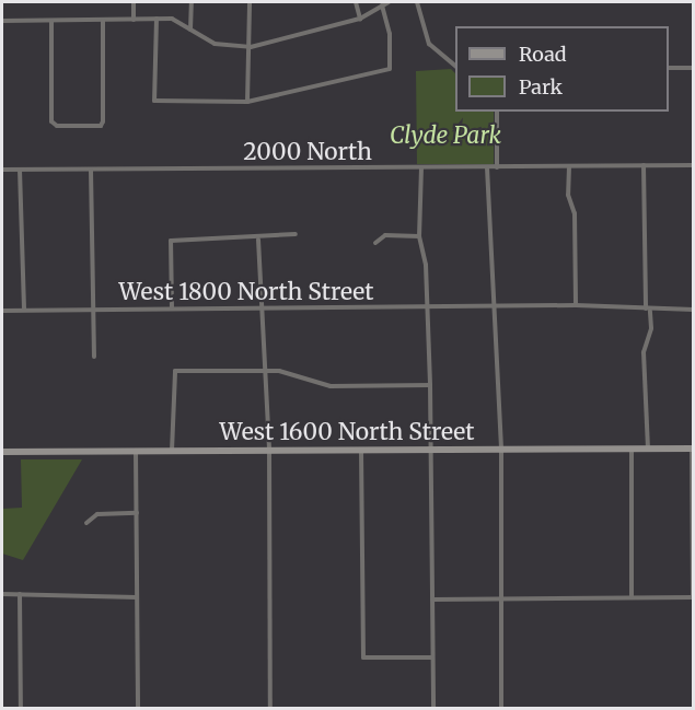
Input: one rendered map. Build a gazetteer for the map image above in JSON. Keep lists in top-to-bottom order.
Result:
{
  "streets": {
    "street": ["2000 North", "West 1800 North Street", "West 1600 North Street"]
  },
  "parks": ["Clyde Park"],
  "legend": ["Road", "Park"]
}
